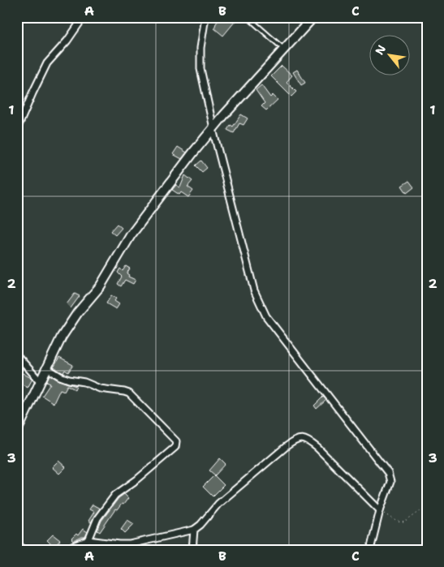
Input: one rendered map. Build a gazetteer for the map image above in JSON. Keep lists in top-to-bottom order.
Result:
{
  "north": "top left",
  "grid": {
    "columns": ["A", "B", "C"],
    "rows": ["1", "2", "3"]
  }
}
